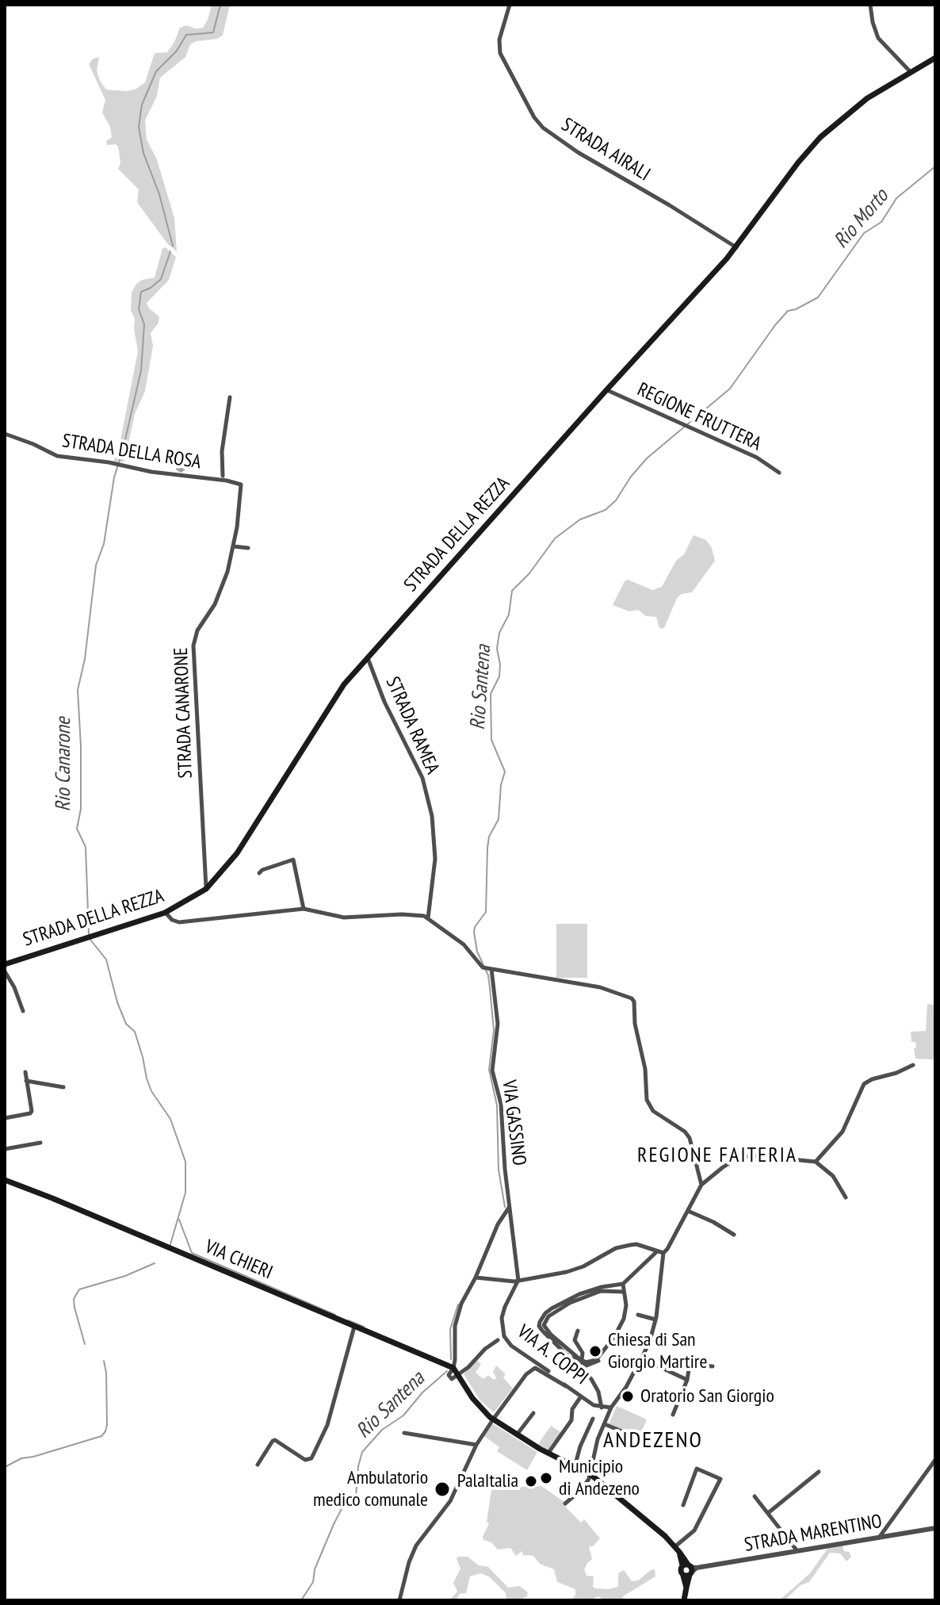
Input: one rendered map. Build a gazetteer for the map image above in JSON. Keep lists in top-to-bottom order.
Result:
{
  "streets": {
    "main road": ["STRADA DELLA REZZA", "VIA CHIERI"],
    "street": [
      "STRADA AIRALI",
      "REGIONE FRUTTERA",
      "STRADA DELLA ROSA",
      "STRADA CANARONE",
      "STRADA RAMEA",
      "VIA GASSINO",
      "VIA A. COPPI",
      "STRADA MARENTINO"
    ]
  },
  "crossings": [
    ["STRADA AIRALI", "STRADA DELLA REZZA"],
    ["REGIONE FRUTTERA", "STRADA DELLA REZZA"],
    ["STRADA DELLA ROSA", "STRADA CANARONE"],
    ["STRADA DELLA REZZA", "STRADA CANARONE"],
    ["STRADA DELLA REZZA", "STRADA RAMEA"],
    ["VIA GASSINO", "VIA A. COPPI"]
  ],
  "districts": ["REGIONE FAITERIA", "ANDEZENO"],
  "water": ["Rio Morto", "Rio Santena", "Rio Canarone"],
  "places": [
    "Chiesa di San Giorgio Martire",
    "Oratorio San Giorgio",
    "Municipio di Andezeno",
    "PalaItalia",
    "Ambulatorio medico comunale"
  ]
}
